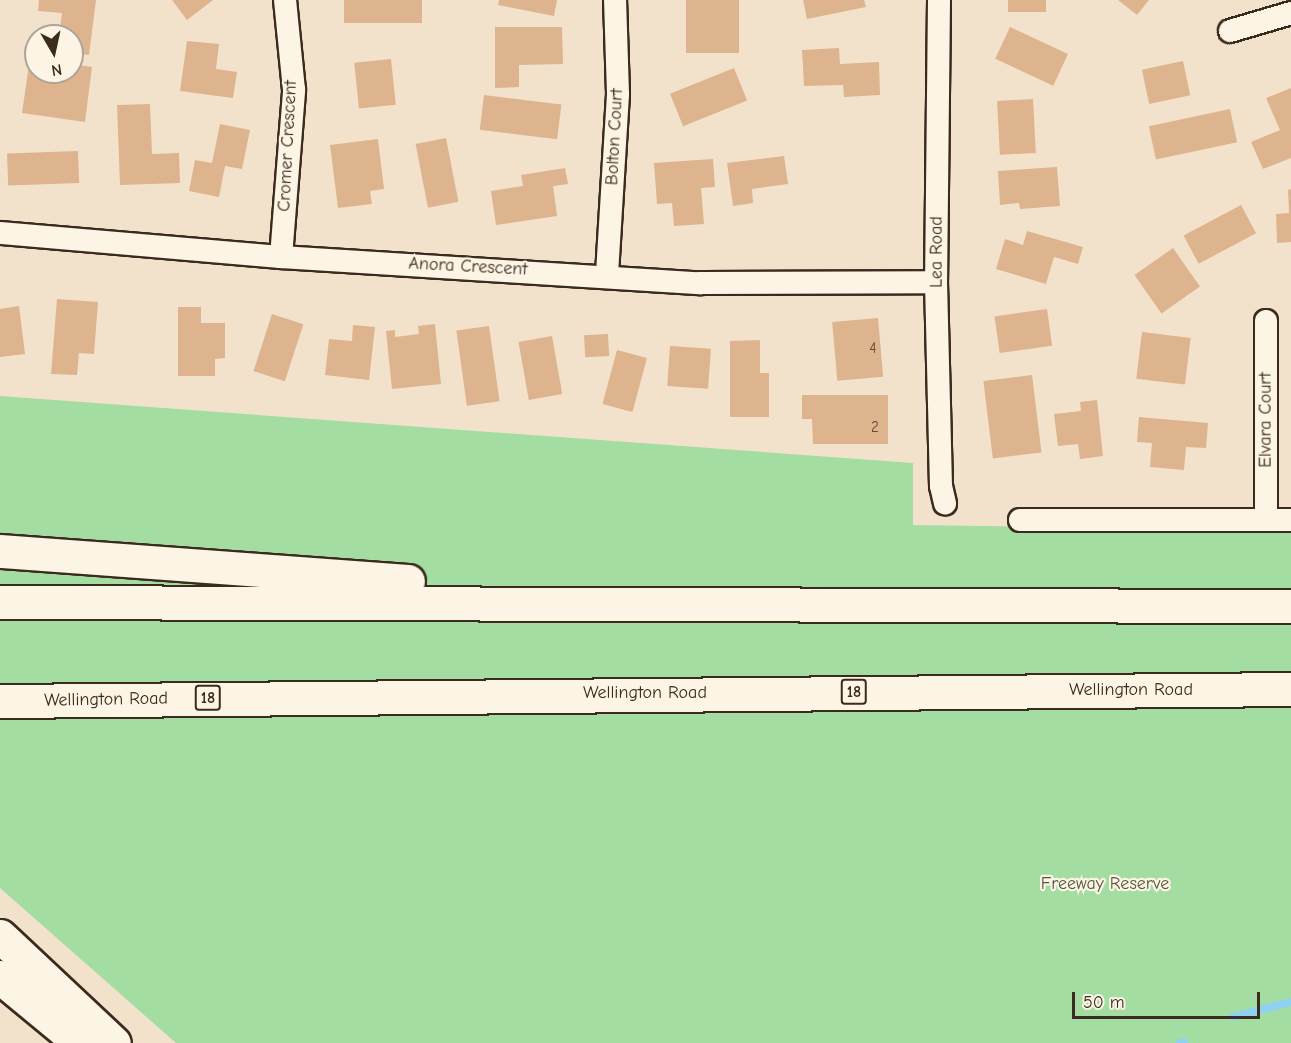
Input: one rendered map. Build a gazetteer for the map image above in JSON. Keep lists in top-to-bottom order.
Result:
{
  "streets": {
    "highway": ["Wellington Road", "18"],
    "street": [
      "Bolton Court",
      "Cromer Crescent",
      "Lea Road",
      "Anora Crescent",
      "Elvara Court"
    ]
  },
  "crossings": [
    ["Bolton Court", "Anora Crescent"],
    ["Cromer Crescent", "Anora Crescent"],
    ["Lea Road", "Anora Crescent"]
  ],
  "parks": ["Freeway Reserve"],
  "house_numbers": ["4", "2"],
  "scale_bar": "50 m",
  "north": "bottom"
}
